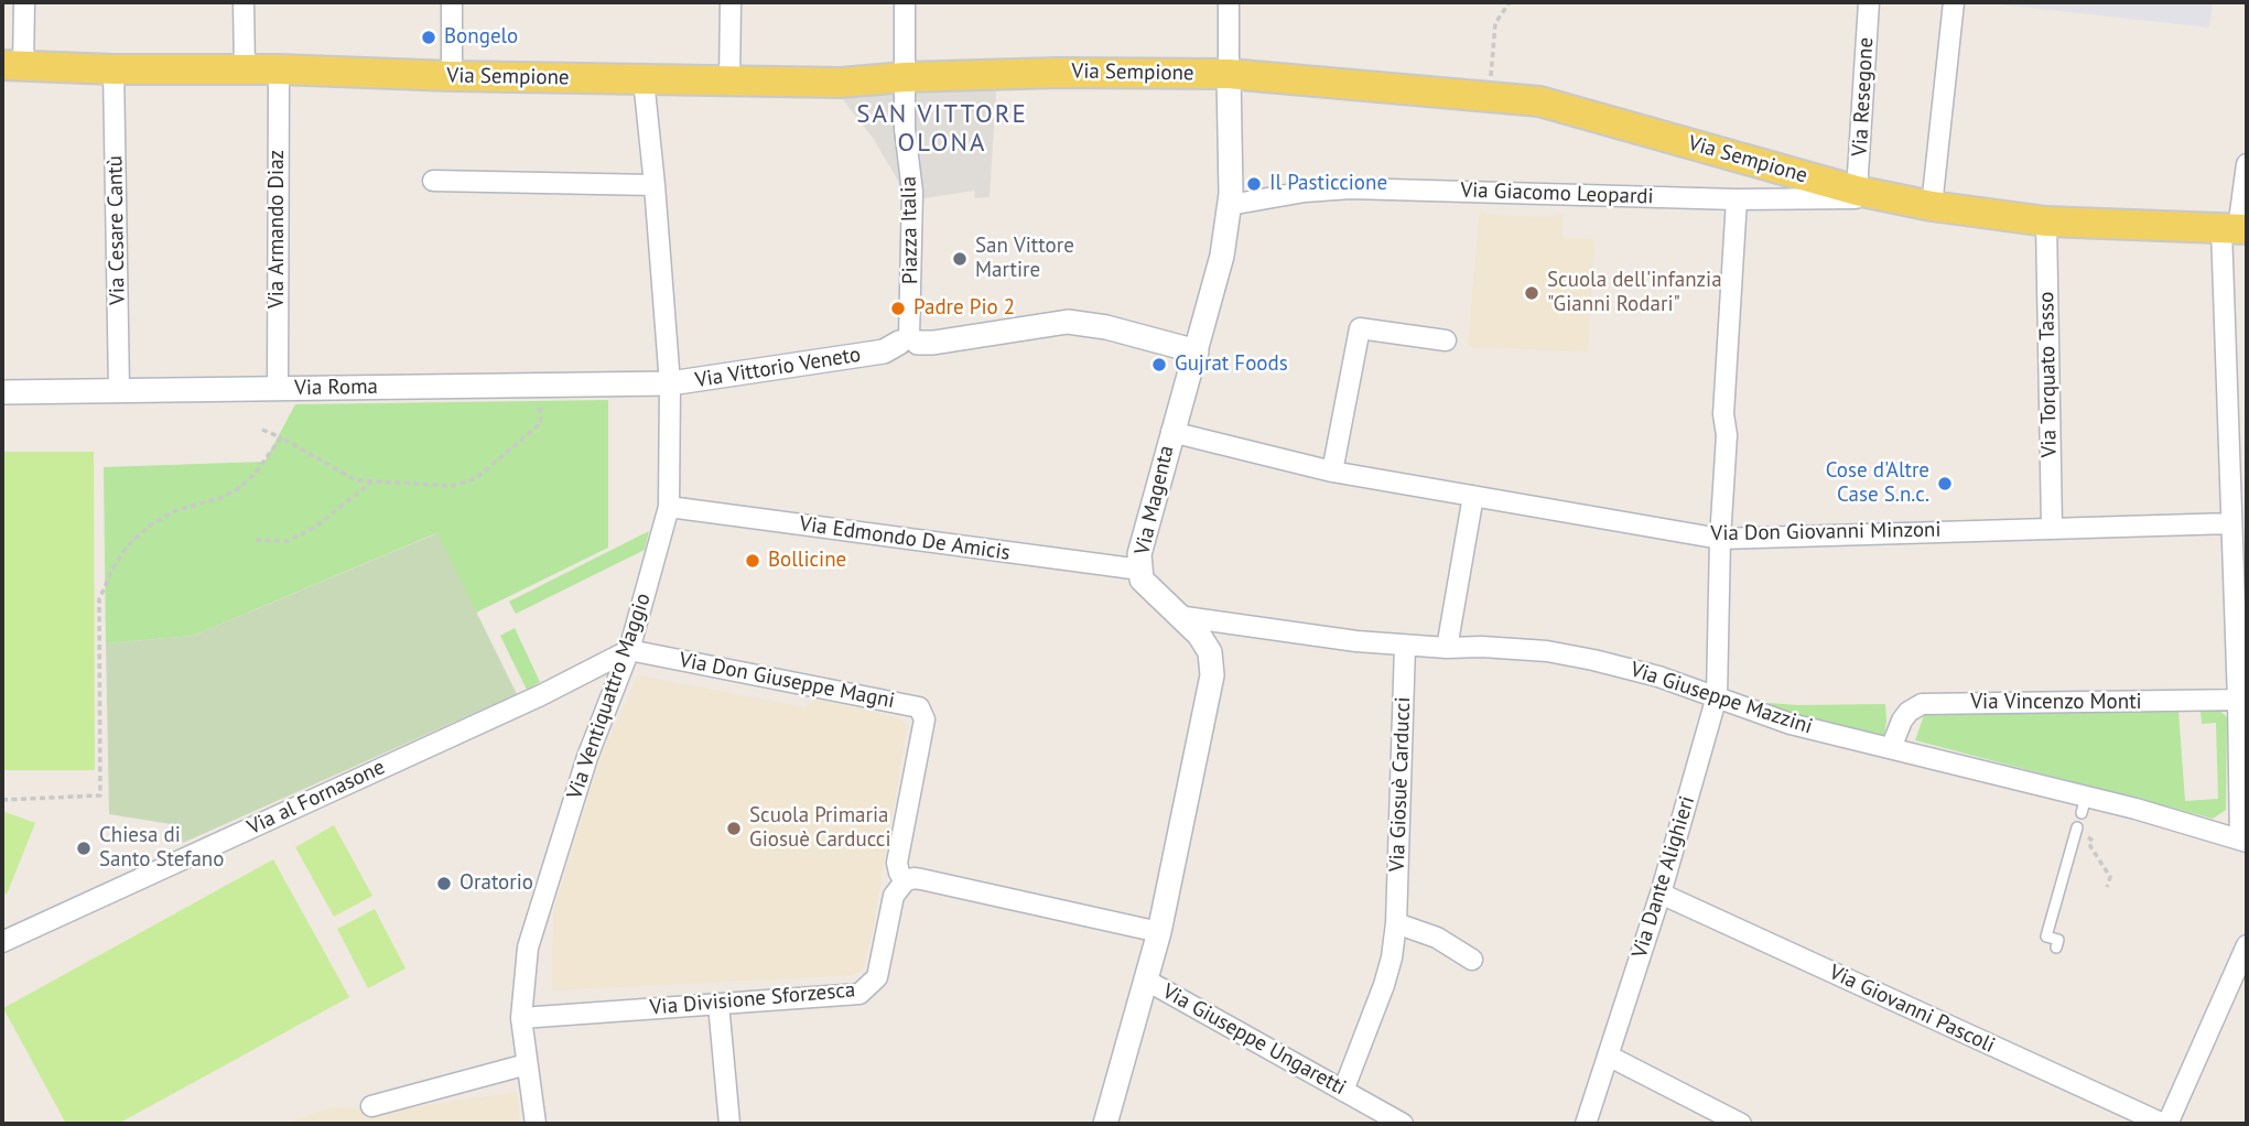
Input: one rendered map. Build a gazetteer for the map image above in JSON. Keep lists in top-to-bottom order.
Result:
{
  "streets": {
    "main road": ["Via Sempione"],
    "street": [
      "Via Resegone",
      "Via Giacomo Leopardi",
      "Via Armando Diaz",
      "Via Cesare Cantù",
      "Piazza Italia",
      "Via Vittorio Veneto",
      "Via Torquato Tasso",
      "Via Roma",
      "Via Magenta",
      "Via Don Giovanni Minzoni",
      "Via Edmondo De Amicis",
      "Via Don Giuseppe Magni",
      "Via Ventiquattro Maggio",
      "Via Giuseppe Mazzini",
      "Via Vincenzo Monti",
      "Via Giosuè Carducci",
      "Via al Fornasone",
      "Via Dante Alighieri",
      "Via Divisione Sforzesca",
      "Via Giovanni Pascoli",
      "Via Giuseppe Ungaretti"
    ]
  },
  "crossings": [
    ["Via Sempione", "Via Resegone"],
    ["Via Sempione", "Via Giacomo Leopardi"],
    ["Via Sempione", "Via Armando Diaz"],
    ["Via Sempione", "Via Cesare Cantù"],
    ["Via Sempione", "Piazza Italia"],
    ["Via Sempione", "Via Torquato Tasso"],
    ["Via Sempione", "Via Magenta"],
    ["Via Sempione", "Via Ventiquattro Maggio"],
    ["Via Giacomo Leopardi", "Via Magenta"],
    ["Via Giacomo Leopardi", "Via Dante Alighieri"],
    ["Via Armando Diaz", "Via Roma"],
    ["Via Cesare Cantù", "Via Roma"],
    ["Piazza Italia", "Via Vittorio Veneto"],
    ["Via Vittorio Veneto", "Via Roma"],
    ["Via Vittorio Veneto", "Via Magenta"],
    ["Via Vittorio Veneto", "Via Ventiquattro Maggio"],
    ["Via Torquato Tasso", "Via Don Giovanni Minzoni"],
    ["Via Roma", "Via Ventiquattro Maggio"],
    ["Via Magenta", "Via Don Giovanni Minzoni"],
    ["Via Magenta", "Via Edmondo De Amicis"],
    ["Via Magenta", "Via Giuseppe Mazzini"],
    ["Via Magenta", "Via Giuseppe Ungaretti"],
    ["Via Don Giovanni Minzoni", "Via Dante Alighieri"],
    ["Via Edmondo De Amicis", "Via Ventiquattro Maggio"],
    ["Via Don Giuseppe Magni", "Via Ventiquattro Maggio"],
    ["Via Don Giuseppe Magni", "Via al Fornasone"],
    ["Via Don Giuseppe Magni", "Via Divisione Sforzesca"],
    ["Via Ventiquattro Maggio", "Via al Fornasone"],
    ["Via Ventiquattro Maggio", "Via Divisione Sforzesca"],
    ["Via Giuseppe Mazzini", "Via Vincenzo Monti"],
    ["Via Giuseppe Mazzini", "Via Giosuè Carducci"],
    ["Via Giuseppe Mazzini", "Via Dante Alighieri"],
    ["Via Giosuè Carducci", "Via Giuseppe Ungaretti"],
    ["Via Dante Alighieri", "Via Giovanni Pascoli"]
  ],
  "districts": ["SAN VITTORE OLONA"],
  "places": [
    "Bongelo",
    "Il Pasticcione",
    "San Vittore Martire",
    "Scuola dell'infanzia \"Gianni Rodari\"",
    "Padre Pio 2",
    "Gujrat Foods",
    "Cose d'Altre Case S.n.c.",
    "Bollicine",
    "Scuola Primaria Giosuè Carducci",
    "Chiesa di Santo Stefano",
    "Oratorio"
  ]
}
